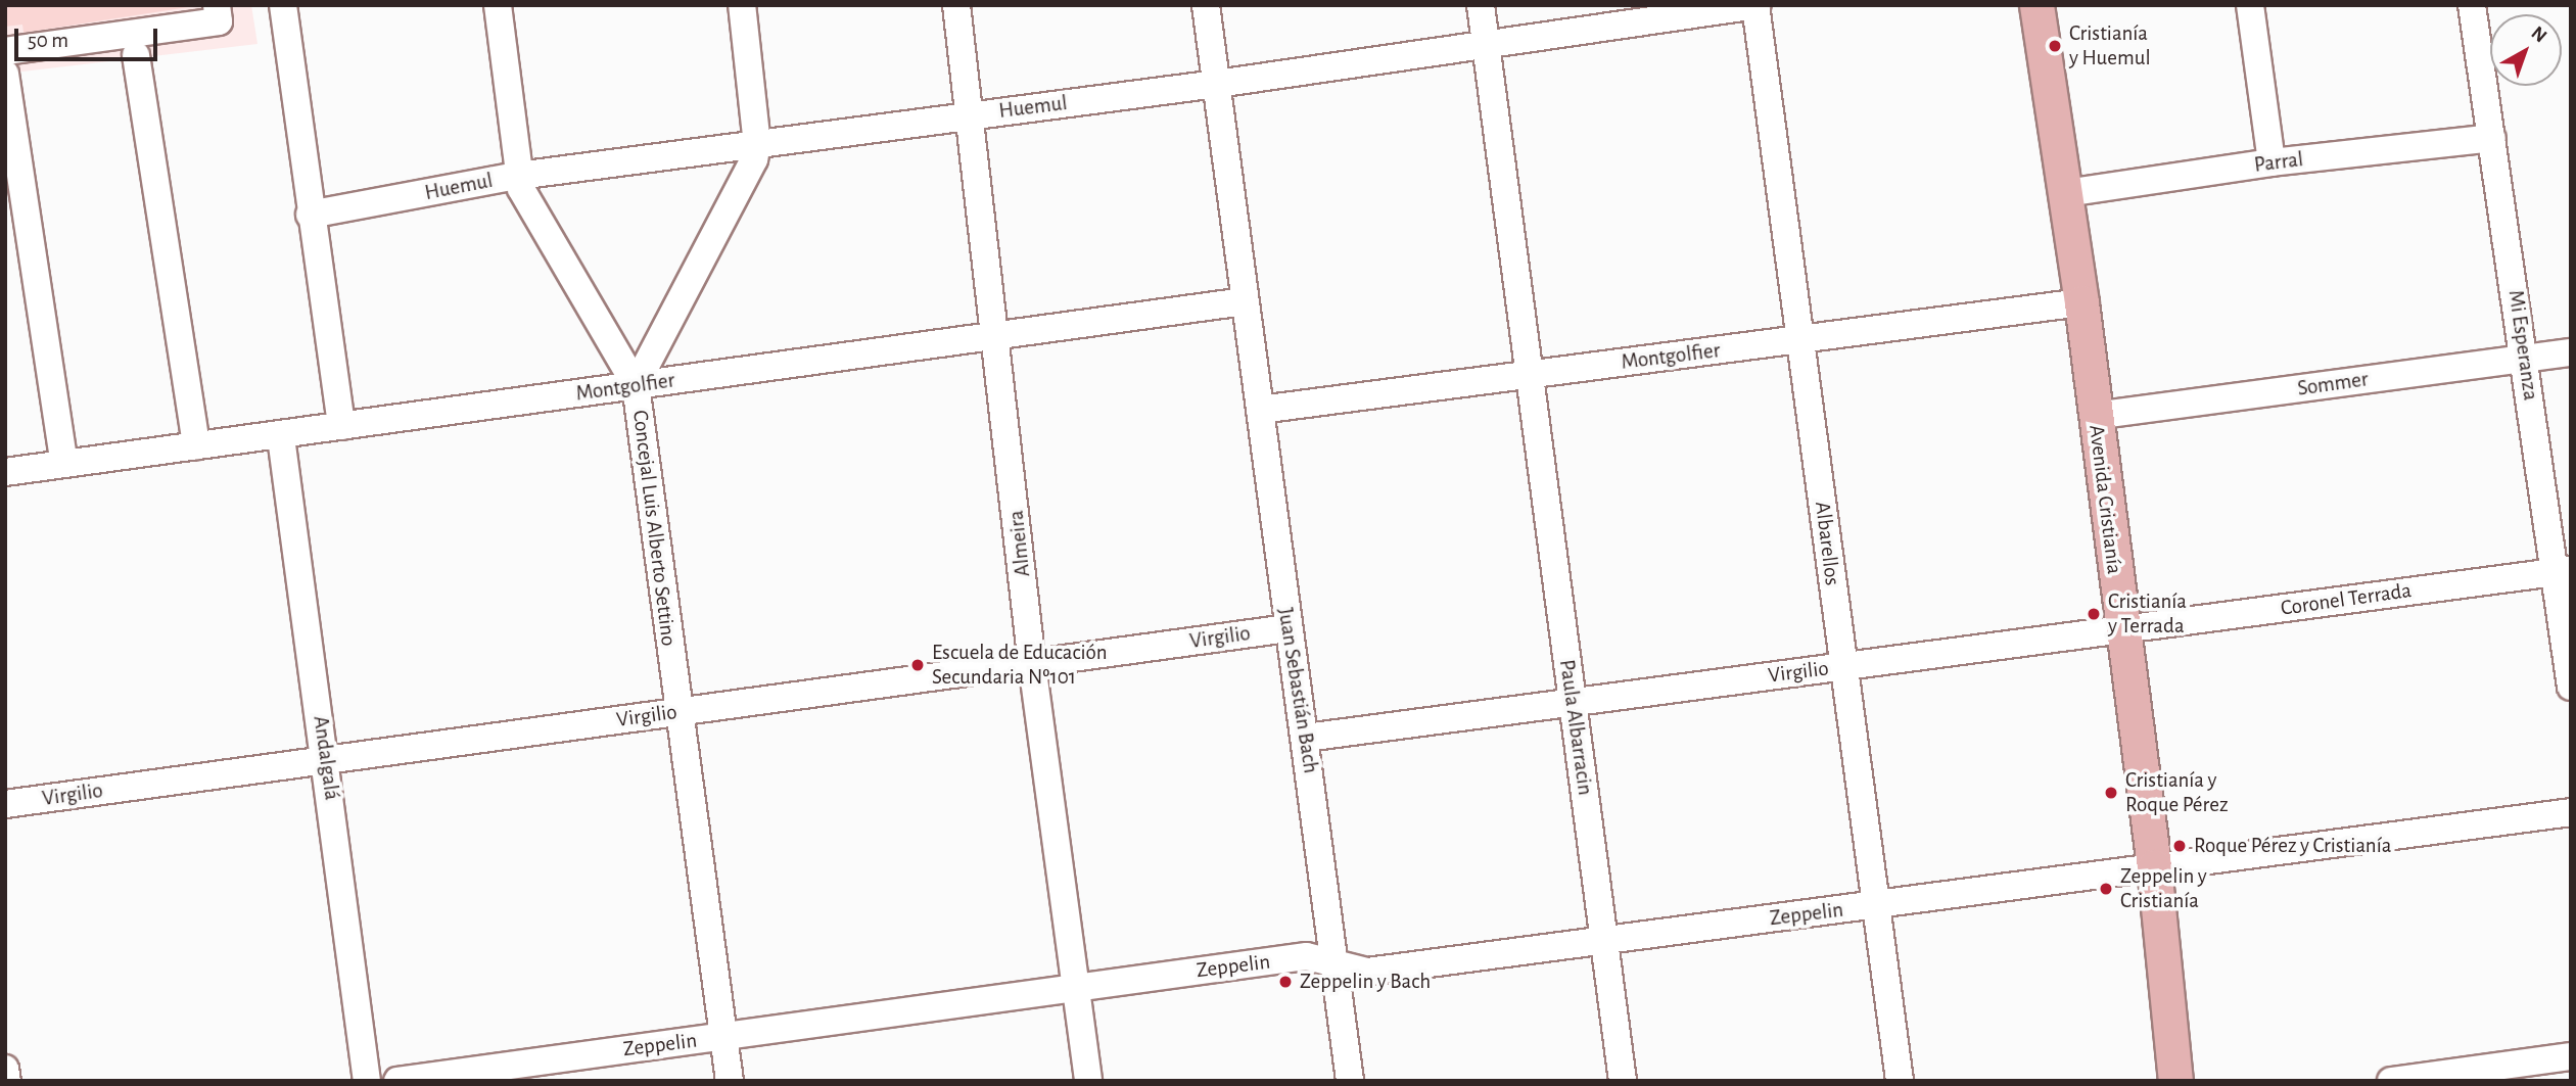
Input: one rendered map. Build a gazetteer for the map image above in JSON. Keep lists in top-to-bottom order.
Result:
{
  "streets": {
    "main road": ["Avenida Cristianía"],
    "street": [
      "Huemul",
      "Parral",
      "Mi Esperanza",
      "Montgolfier",
      "Sommer",
      "Concejal Luis Alberto Settino",
      "Almeira",
      "Albarellos",
      "Coronel Terrada",
      "Virgilio",
      "Juan Sebastián Bach",
      "Paula Albarracin",
      "Andalgalá",
      "Zeppelin"
    ]
  },
  "crossings": [
    ["Huemul", "Concejal Luis Alberto Settino"],
    ["Huemul", "Almeira"],
    ["Huemul", "Albarellos"],
    ["Huemul", "Juan Sebastián Bach"],
    ["Huemul", "Paula Albarracin"],
    ["Parral", "Mi Esperanza"],
    ["Parral", "Avenida Cristianía"],
    ["Mi Esperanza", "Sommer"],
    ["Mi Esperanza", "Coronel Terrada"],
    ["Montgolfier", "Avenida Cristianía"],
    ["Montgolfier", "Concejal Luis Alberto Settino"],
    ["Montgolfier", "Almeira"],
    ["Montgolfier", "Albarellos"],
    ["Montgolfier", "Juan Sebastián Bach"],
    ["Montgolfier", "Paula Albarracin"],
    ["Montgolfier", "Andalgalá"],
    ["Sommer", "Avenida Cristianía"],
    ["Avenida Cristianía", "Coronel Terrada"],
    ["Avenida Cristianía", "Virgilio"],
    ["Avenida Cristianía", "Zeppelin"],
    ["Concejal Luis Alberto Settino", "Virgilio"],
    ["Concejal Luis Alberto Settino", "Zeppelin"],
    ["Almeira", "Virgilio"],
    ["Almeira", "Zeppelin"],
    ["Albarellos", "Virgilio"],
    ["Albarellos", "Zeppelin"],
    ["Coronel Terrada", "Virgilio"],
    ["Virgilio", "Juan Sebastián Bach"],
    ["Virgilio", "Paula Albarracin"],
    ["Virgilio", "Andalgalá"],
    ["Juan Sebastián Bach", "Zeppelin"],
    ["Paula Albarracin", "Zeppelin"]
  ],
  "places": [
    "Cristianía y Huemul",
    "Cristianía y Terrada",
    "Escuela de Educación Secundaria Nº101",
    "Cristianía y Roque Pérez",
    "Roque Pérez y Cristianía",
    "Zeppelin y Cristianía",
    "Zeppelin y Bach"
  ],
  "scale_bar": "50 m",
  "north": "top right"
}
